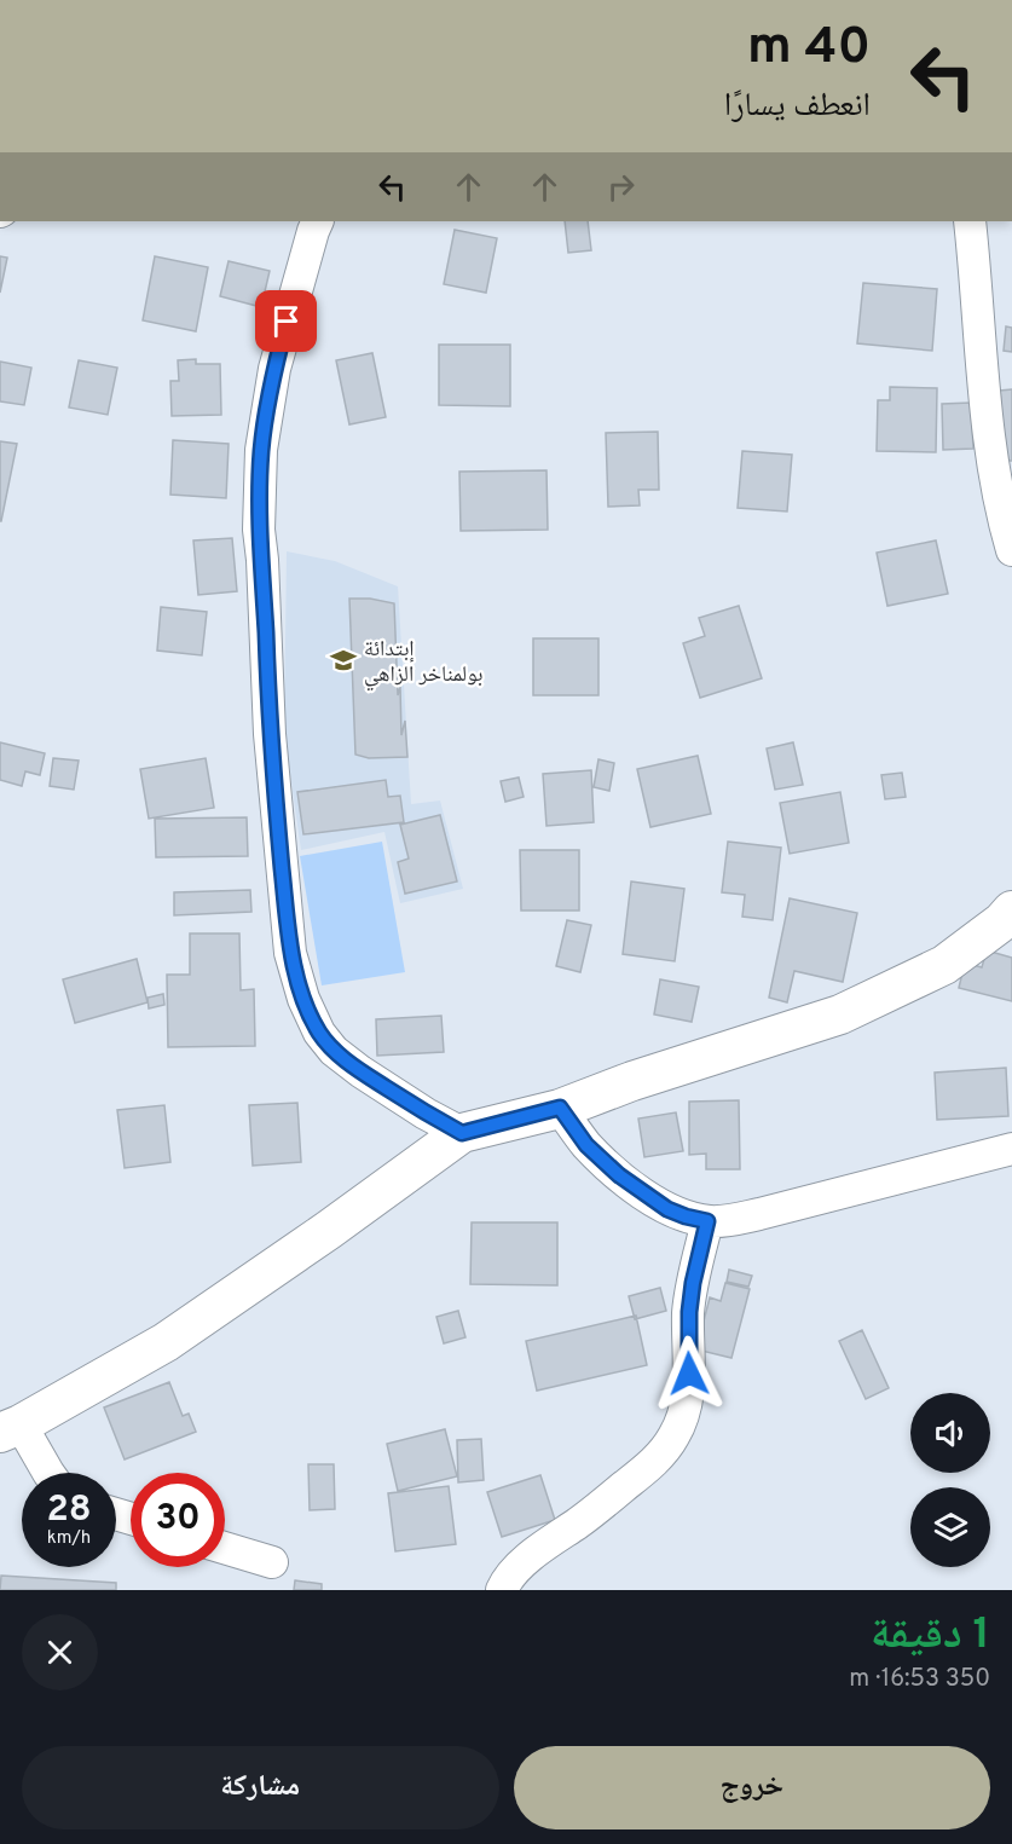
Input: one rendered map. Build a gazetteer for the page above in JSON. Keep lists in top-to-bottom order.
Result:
{
  "places": {
    "school or university": ["إبتدائة بولمناخر الزاهي"]
  },
  "page": {
    "turn": ["40 m", "انعطف يسارًا"],
    "speed": "28 km/h",
    "limit": "30",
    "heading": ["1 دقيقة", "350 m · 16:53"],
    "buttons": ["خروج", "مشاركة"]
  }
}
